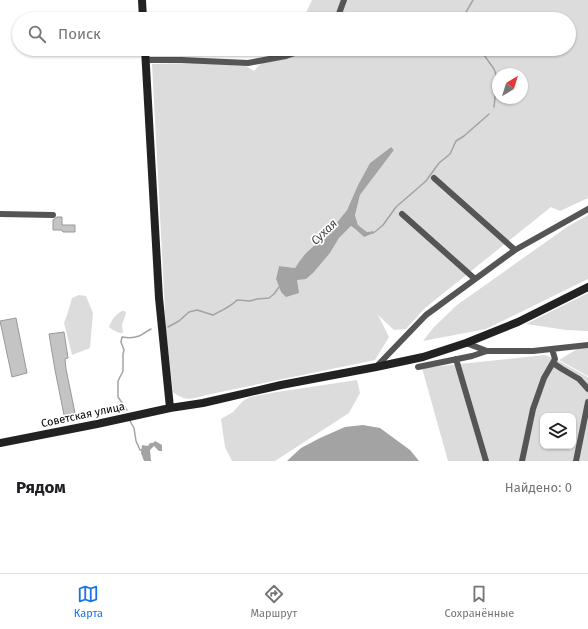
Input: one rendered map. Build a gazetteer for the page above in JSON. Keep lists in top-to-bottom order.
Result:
{
  "streets": {
    "main road": ["Советская улица"]
  },
  "water": ["Сухая"],
  "north": "top right",
  "page": {
    "search": "Поиск",
    "heading": ["Рядом", "Найдено: 0"],
    "nav": ["Карта", "Маршрут", "Сохранённые"]
  }
}
